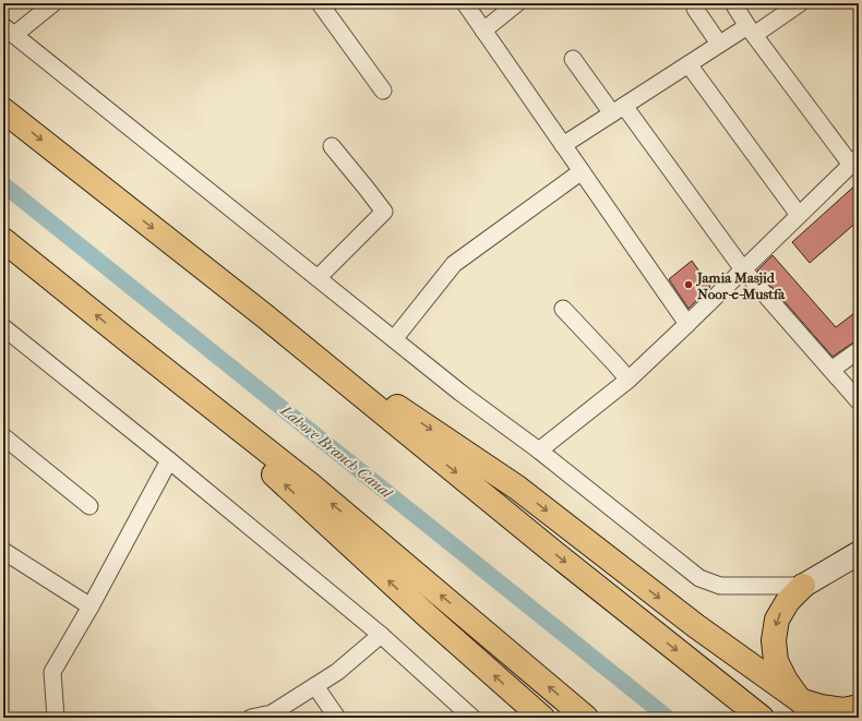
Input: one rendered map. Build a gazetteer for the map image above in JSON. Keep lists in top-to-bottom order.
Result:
{
  "water": ["Lahore Branch Canal"],
  "places": ["Jamia Masjid Noor-e-Mustfa"]
}
